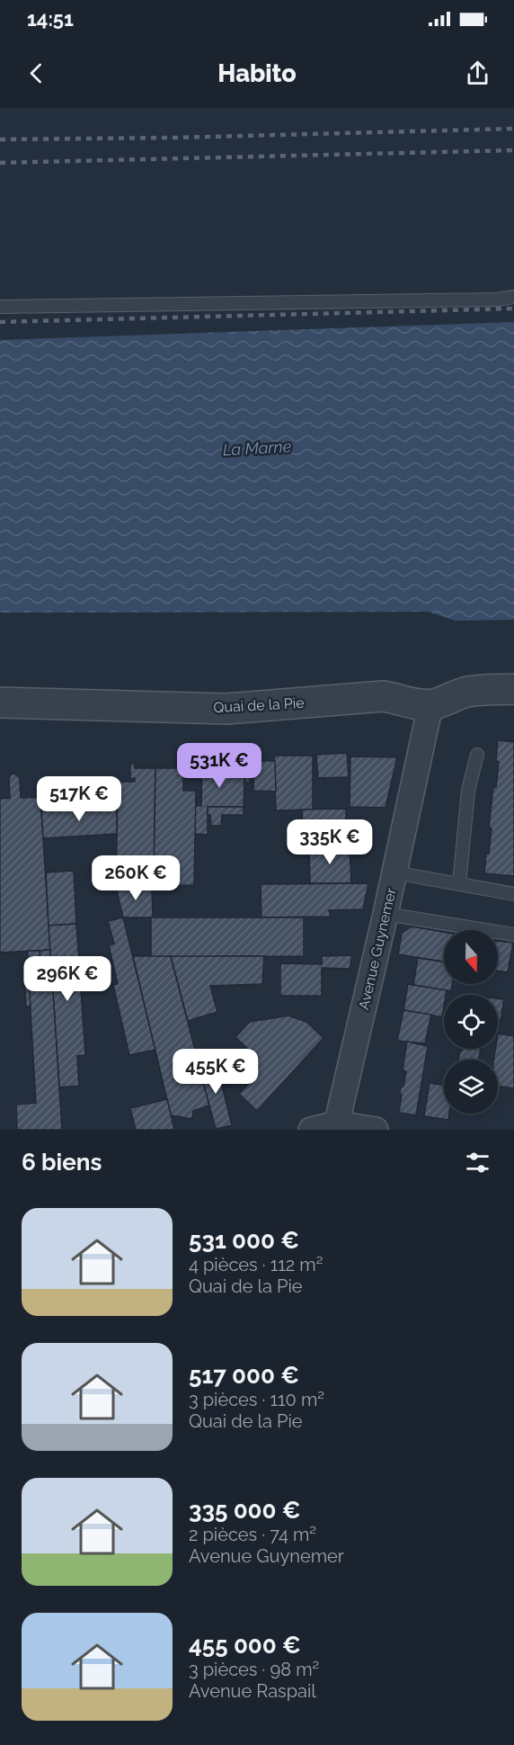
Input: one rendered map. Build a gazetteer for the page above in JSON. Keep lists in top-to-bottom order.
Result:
{
  "streets": {
    "street": ["Quai de la Pie", "Avenue Guynemer"]
  },
  "crossings": [
    ["Quai de la Pie", "Avenue Guynemer"]
  ],
  "water": ["La Marne"],
  "north": "bottom",
  "page": {
    "status": "14:51",
    "header": "Habito",
    "price": [
      "531K €",
      "517K €",
      "335K €",
      "260K €",
      "296K €",
      "455K €"
    ],
    "heading": "6 biens",
    "list": [
      {
        "name": "531 000 €",
        "note": "4 pièces · 112 m² · Quai de la Pie"
      },
      {
        "name": "517 000 €",
        "note": "3 pièces · 110 m² · Quai de la Pie"
      },
      {
        "name": "335 000 €",
        "note": "2 pièces · 74 m² · Avenue Guynemer"
      },
      {
        "name": "455 000 €",
        "note": "3 pièces · 98 m² · Avenue Raspail"
      }
    ]
  }
}
